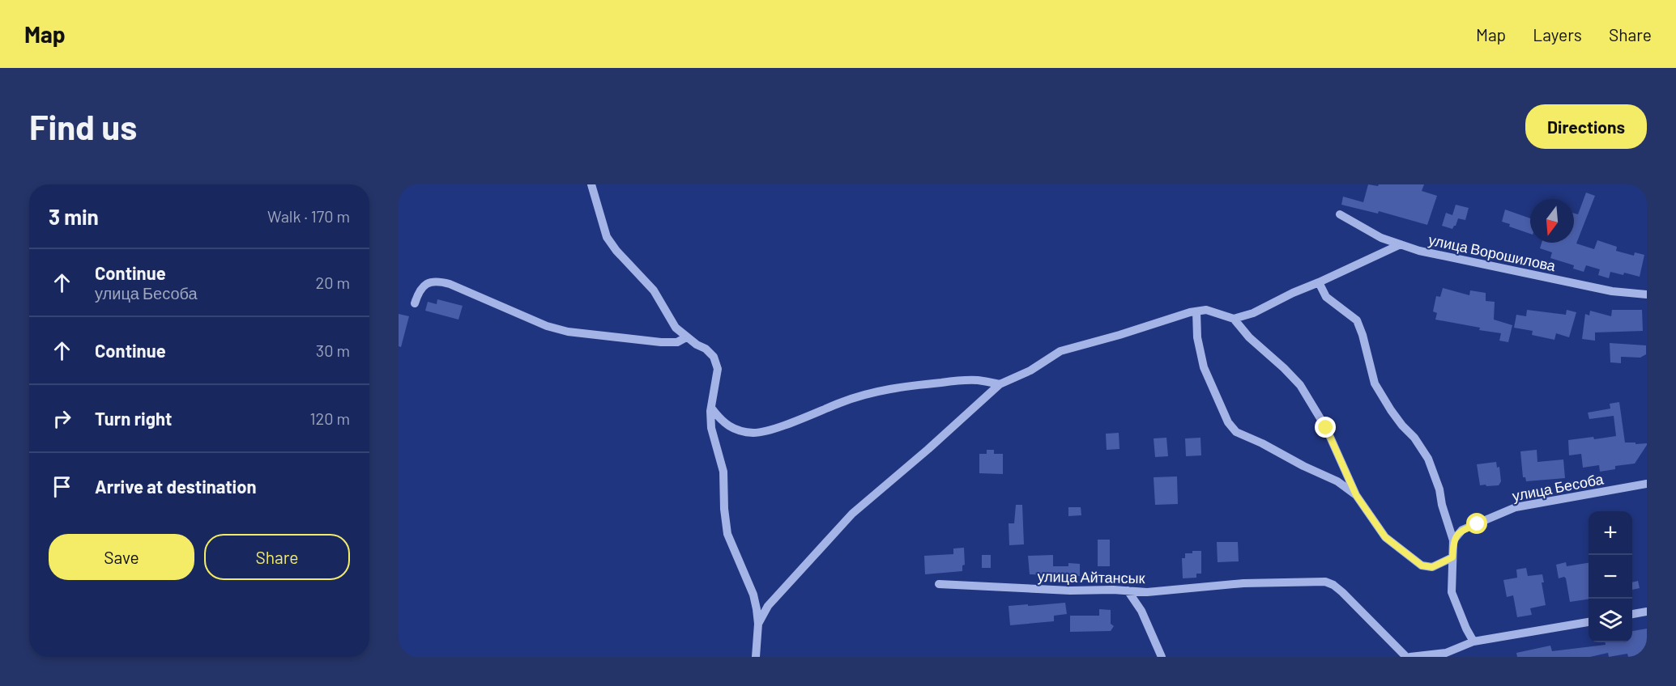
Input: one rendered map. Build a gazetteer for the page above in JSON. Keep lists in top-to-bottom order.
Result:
{
  "streets": {
    "street": ["улица Ворошилова", "улица Бесоба", "улица Айтансык"]
  },
  "north": "bottom",
  "page": {
    "header": "Map",
    "nav": ["Map", "Layers", "Share"],
    "buttons": [
      "Directions",
      ["Save", "Share"]
    ],
    "title": "Find us",
    "heading": ["3 min", "Walk · 170 m"],
    "list": [
      ["Continue", "улица Бесоба", "20 m"],
      ["Continue", "30 m"],
      ["Turn right", "120 m"],
      "Arrive at destination"
    ],
    "map_buttons": ["+", "−"]
  }
}
